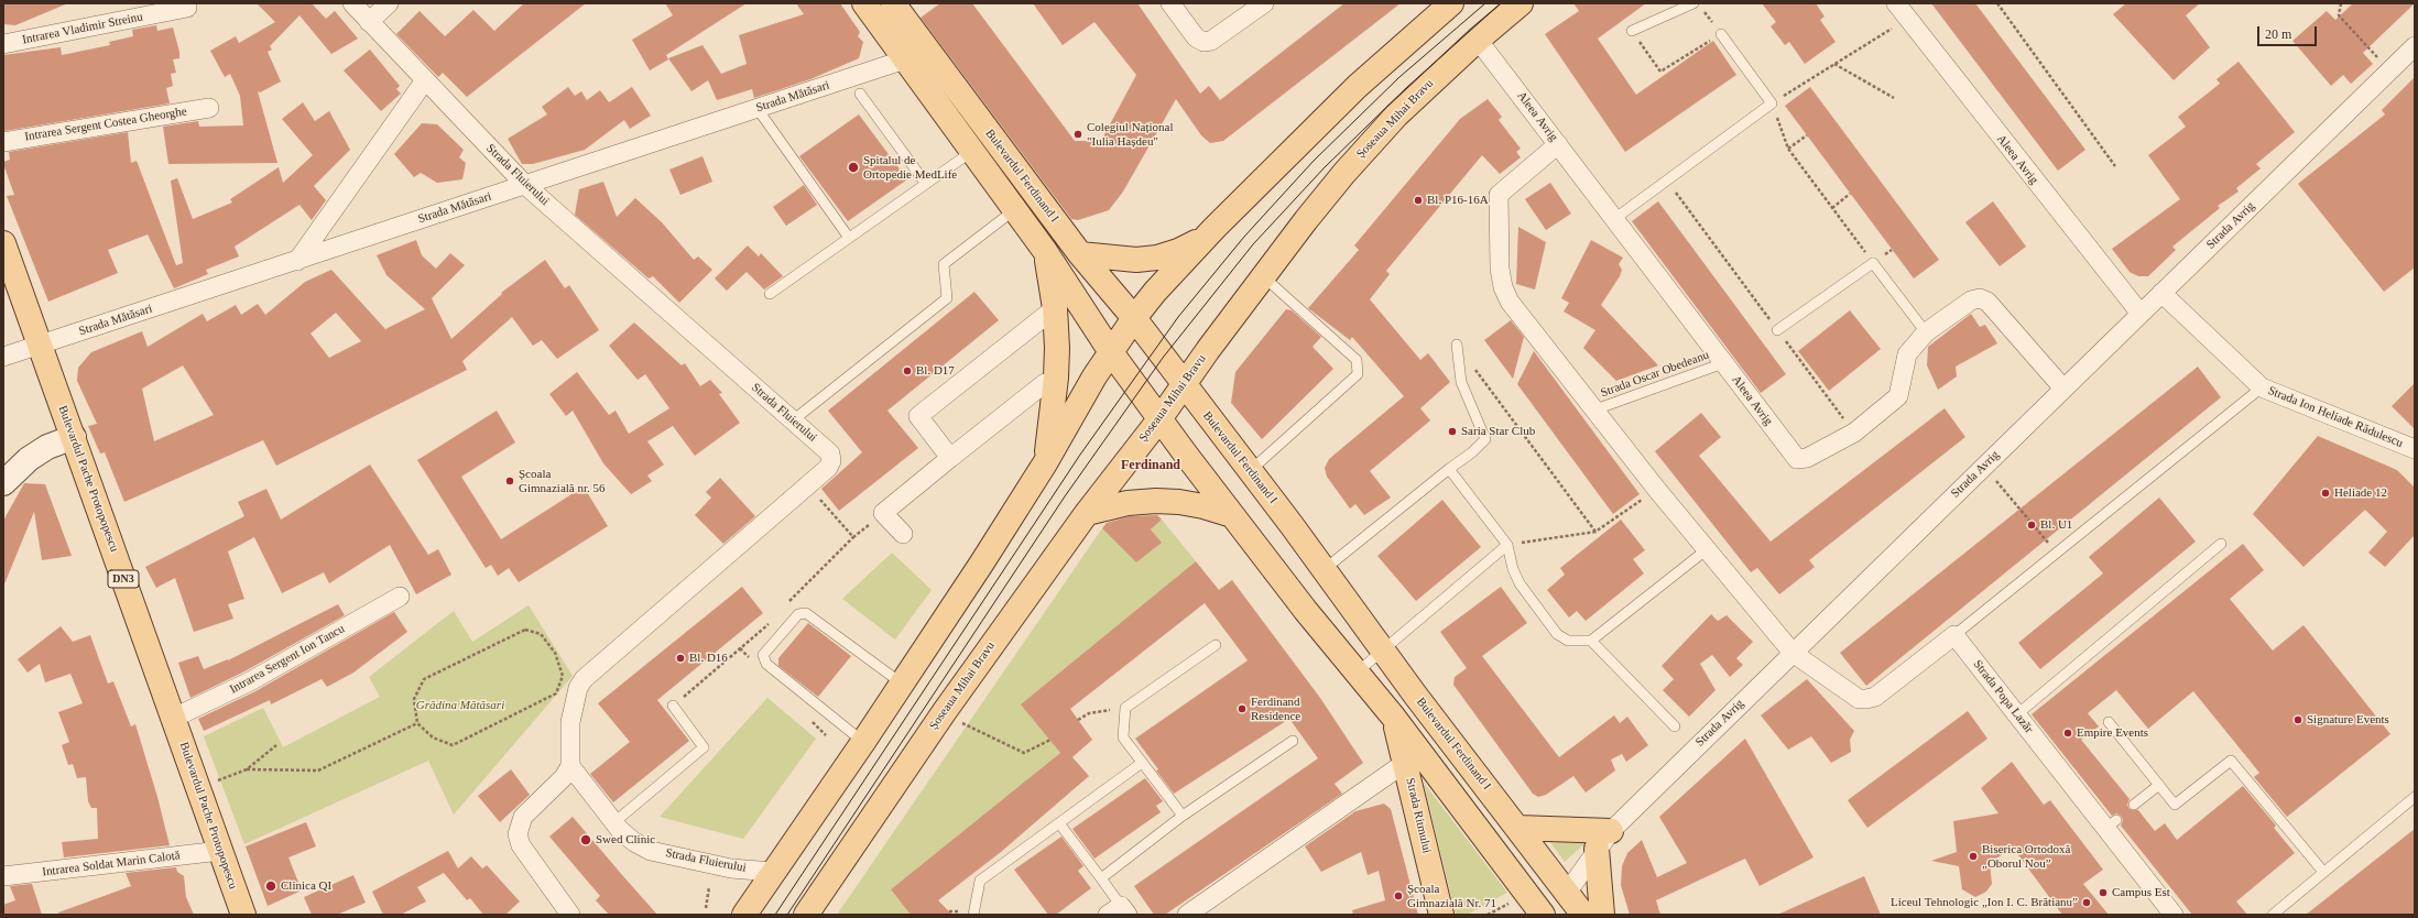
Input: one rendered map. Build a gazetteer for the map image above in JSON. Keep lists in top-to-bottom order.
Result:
{
  "streets": {
    "main road": [
      "Șoseaua Mihai Bravu",
      "Bulevardul Ferdinand I",
      "Strada Avrig",
      "Bulevardul Pache Protopopescu",
      "DN3",
      "Strada Ritmului"
    ],
    "street": [
      "Intrarea Vladimir Streinu",
      "Strada Mătăsari",
      "Aleea Avrig",
      "Intrarea Sergent Costea Gheorghe",
      "Strada Fluierului",
      "Strada Ion Heliade Rădulescu",
      "Intrarea Sergent Ion Tancu",
      "Strada Popa Lazăr",
      "Intrarea Soldat Marin Calotă"
    ],
    "lane": ["Strada Oscar Obedeanu"]
  },
  "crossings": [
    ["Strada Mătăsari", "Strada Fluierului"],
    ["Strada Mătăsari", "Bulevardul Ferdinand I"],
    ["Strada Mătăsari", "Bulevardul Pache Protopopescu"],
    ["Aleea Avrig", "Șoseaua Mihai Bravu"],
    ["Aleea Avrig", "Strada Avrig"],
    ["Aleea Avrig", "Strada Oscar Obedeanu"],
    ["Șoseaua Mihai Bravu", "Bulevardul Ferdinand I"],
    ["Bulevardul Ferdinand I", "Strada Avrig"],
    ["Bulevardul Ferdinand I", "Strada Ritmului"],
    ["Strada Avrig", "Strada Ion Heliade Rădulescu"],
    ["Bulevardul Pache Protopopescu", "Intrarea Sergent Ion Tancu"],
    ["Bulevardul Pache Protopopescu", "Intrarea Soldat Marin Calotă"]
  ],
  "districts": ["Ferdinand"],
  "parks": ["Grădina Mătăsari"],
  "places": [
    "Colegiul Național \"Iulia Hașdeu\"",
    "Spitalul de Ortopedie MedLife",
    "Bl. P16-16A",
    "Bl. D17",
    "Saria Star Club",
    "Școala Gimnazială nr. 56",
    "Heliade 12",
    "Bl. U1",
    "Bl. D16",
    "Ferdinand Residence",
    "Signature Events",
    "Empire Events",
    "Swed Clinic",
    "Biserica Ortodoxă „Oborul Nou”",
    "Clinica QI",
    "Campus Est",
    "Școala Gimnazială Nr. 71",
    "Liceul Tehnologic „Ion I. C. Brătianu”"
  ],
  "scale_bar": "20 m"
}
